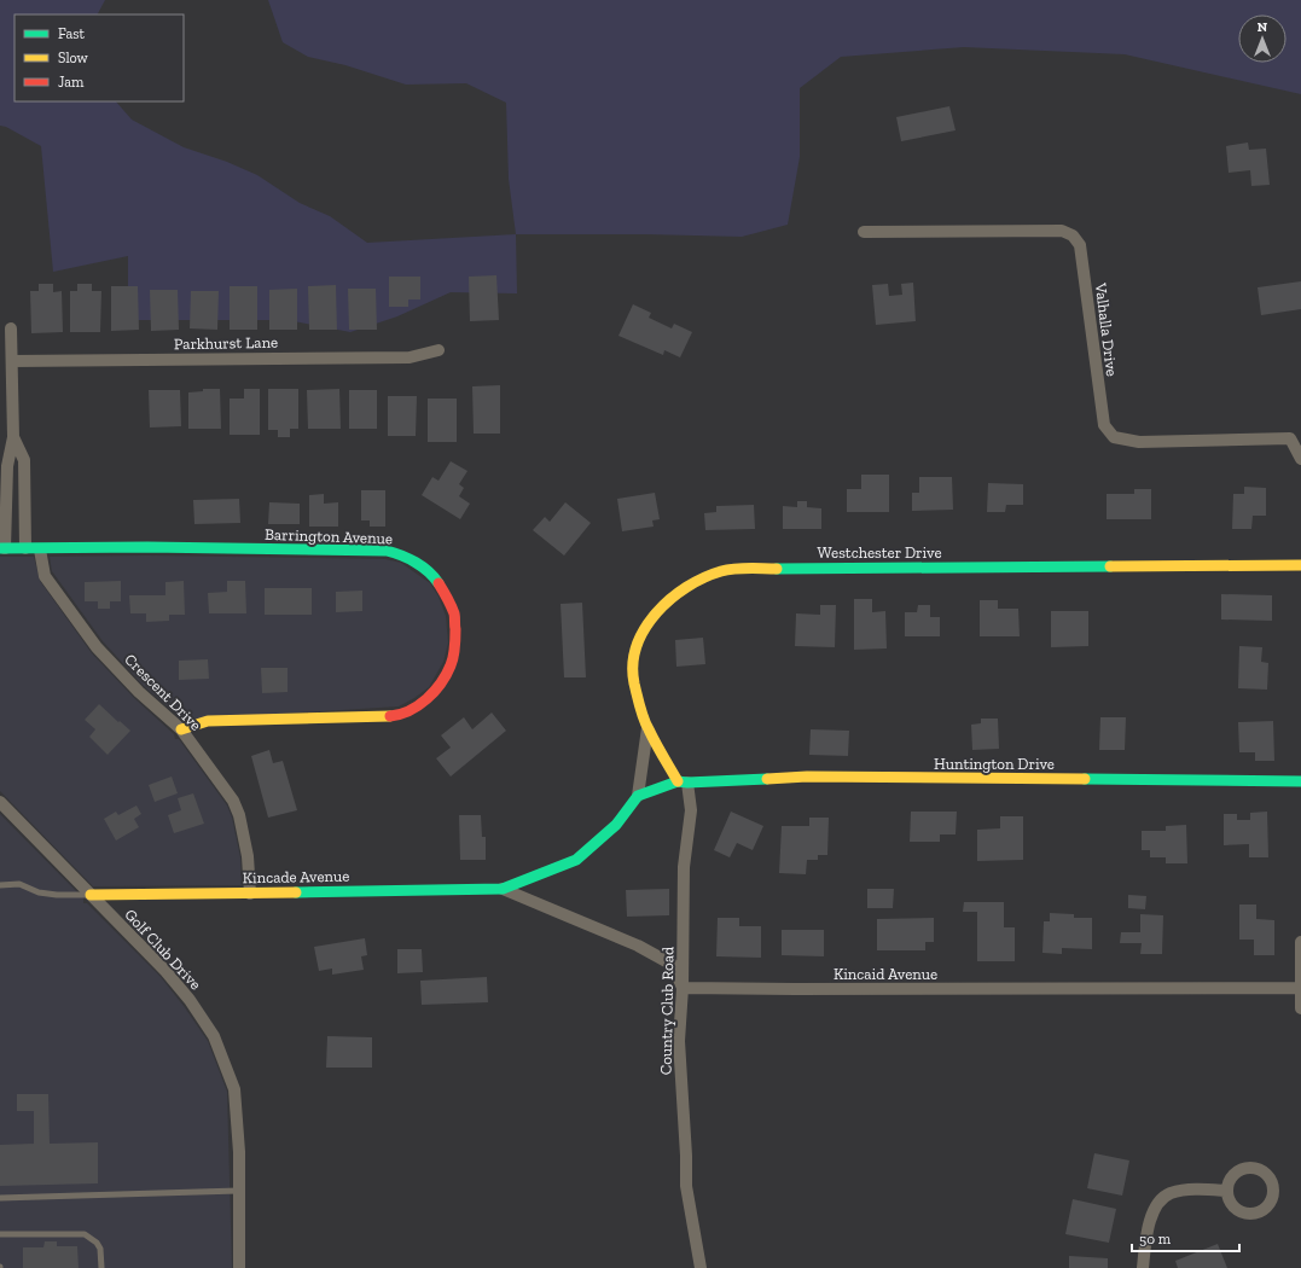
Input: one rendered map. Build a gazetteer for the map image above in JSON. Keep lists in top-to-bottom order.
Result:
{
  "streets": {
    "street": [
      "Valhalla Drive",
      "Parkhurst Lane",
      "Barrington Avenue",
      "Westchester Drive",
      "Crescent Drive",
      "Huntington Drive",
      "Kincade Avenue",
      "Golf Club Drive",
      "Kincaid Avenue",
      "Country Club Road"
    ]
  },
  "crossings": [
    ["Barrington Avenue", "Crescent Drive"],
    ["Westchester Drive", "Huntington Drive"],
    ["Westchester Drive", "Country Club Road"],
    ["Crescent Drive", "Kincade Avenue"],
    ["Huntington Drive", "Country Club Road"],
    ["Kincade Avenue", "Golf Club Drive"],
    ["Kincaid Avenue", "Country Club Road"]
  ],
  "legend": ["Fast", "Slow", "Jam"],
  "scale_bar": "50 m",
  "north": "top"
}
